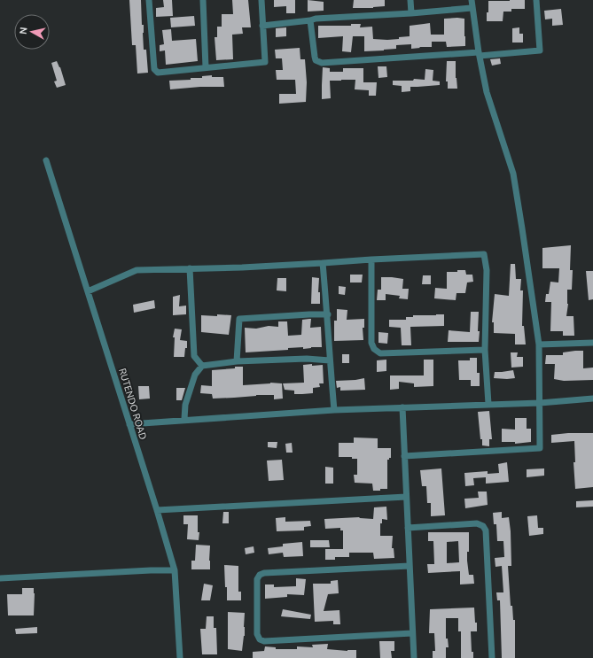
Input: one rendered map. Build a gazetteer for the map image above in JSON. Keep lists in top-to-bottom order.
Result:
{
  "streets": {
    "street": ["RUTENDO ROAD"]
  },
  "north": "left"
}
